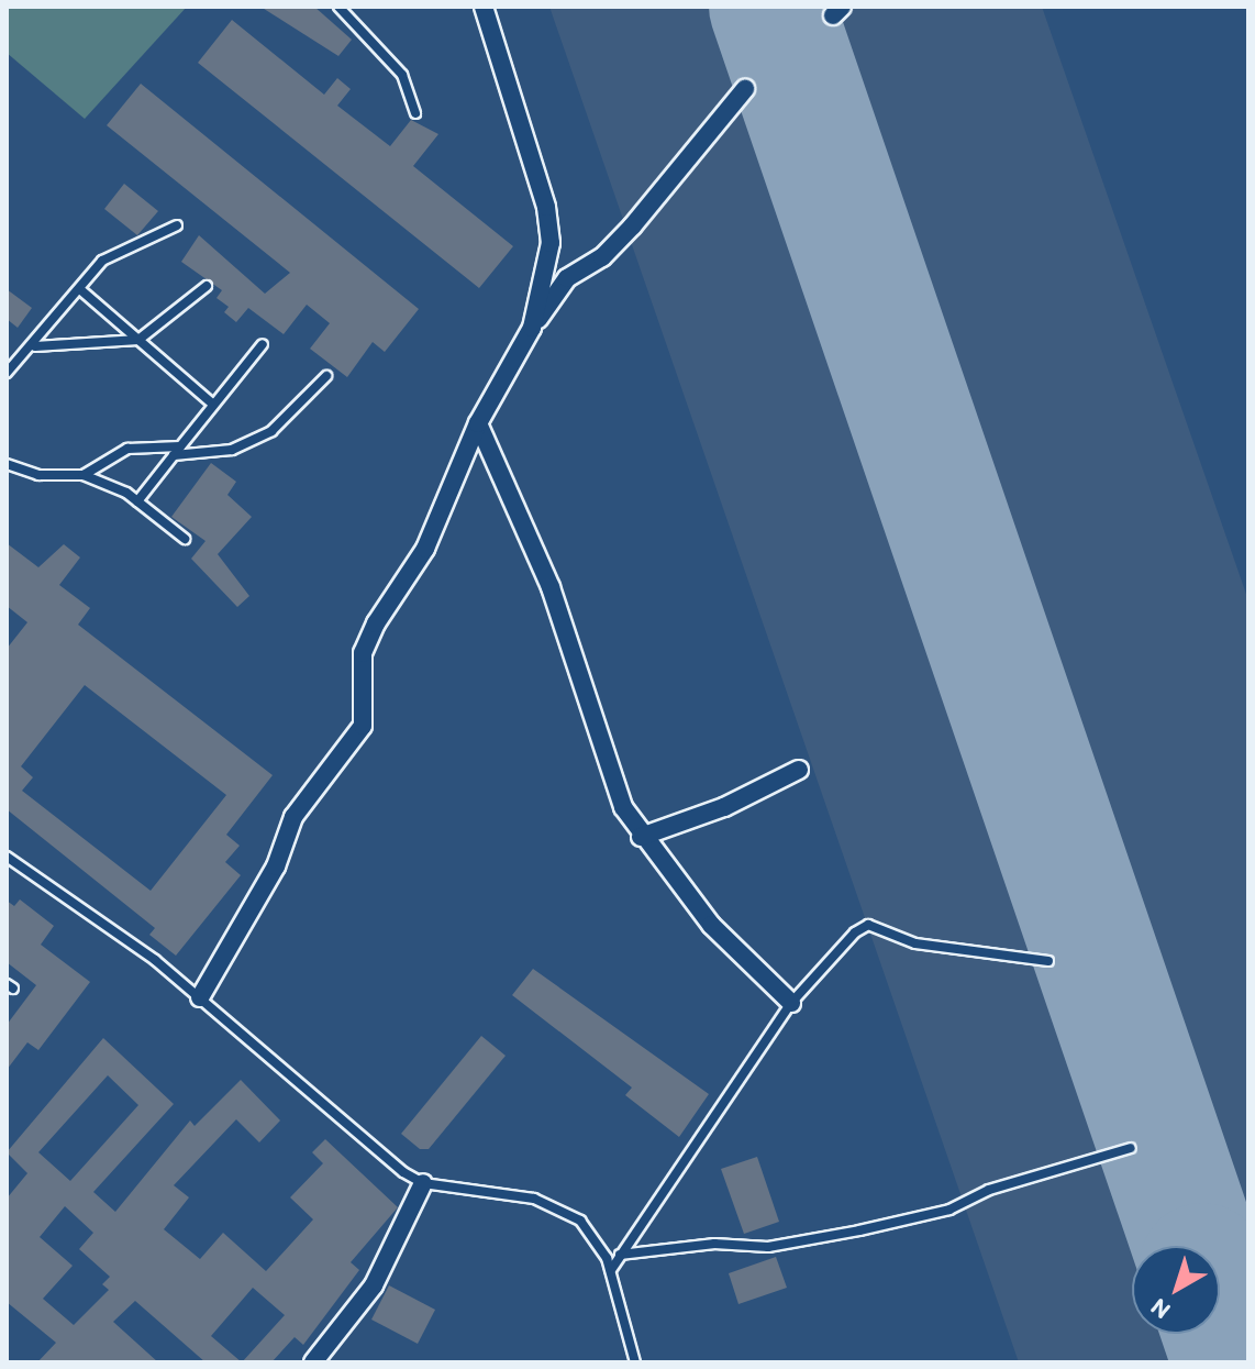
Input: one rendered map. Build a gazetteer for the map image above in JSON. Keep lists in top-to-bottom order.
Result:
{
  "north": "bottom left"
}
